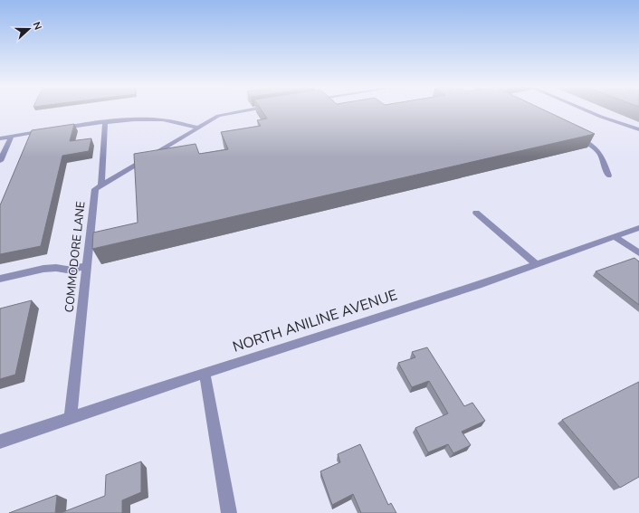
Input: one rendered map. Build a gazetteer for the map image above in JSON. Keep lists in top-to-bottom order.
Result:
{
  "streets": {
    "street": ["COMMODORE LANE", "NORTH ANILINE AVENUE"]
  },
  "crossings": [
    ["COMMODORE LANE", "NORTH ANILINE AVENUE"]
  ],
  "north": "right"
}
